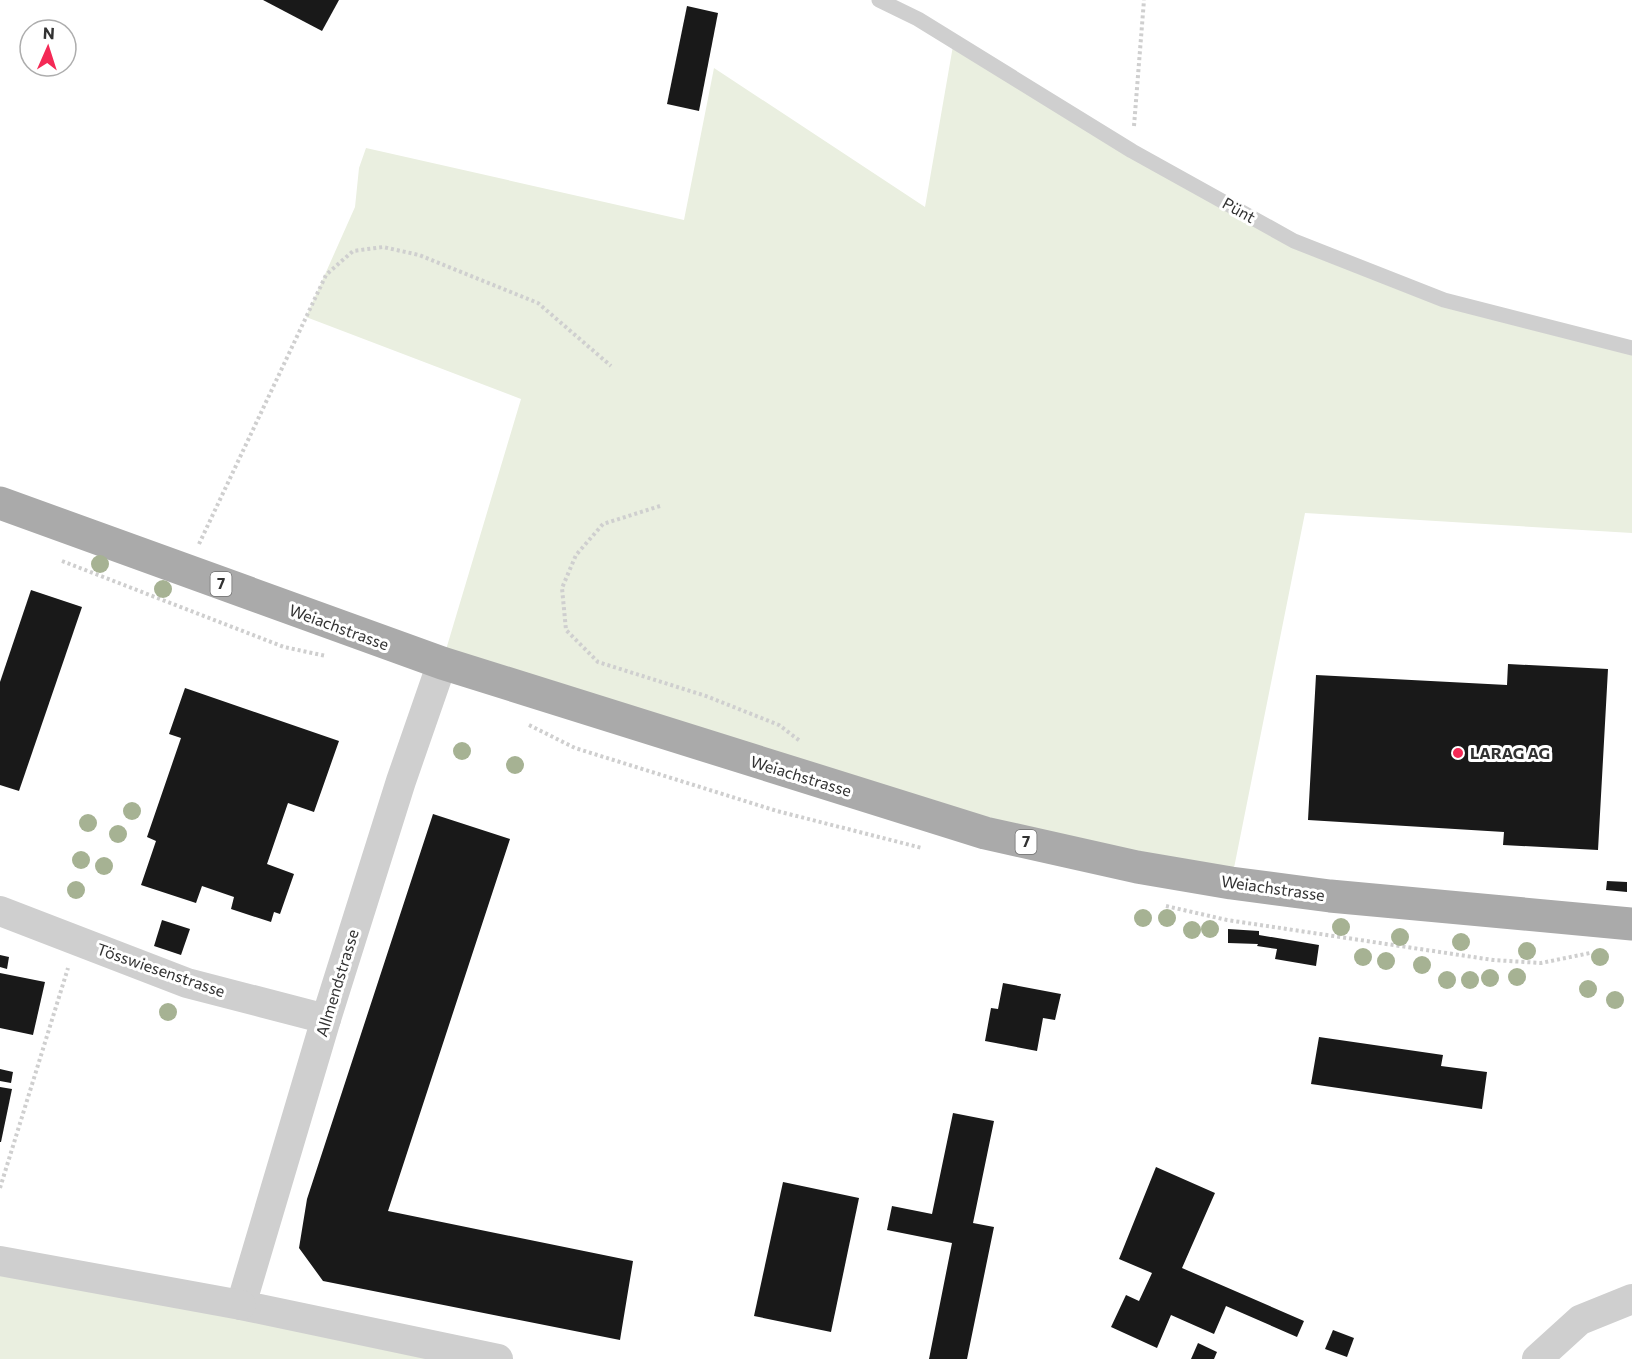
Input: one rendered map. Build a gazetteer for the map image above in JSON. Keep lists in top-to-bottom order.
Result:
{
  "streets": {
    "main road": ["7", "Weiachstrasse"],
    "street": ["Tösswiesenstrasse", "Allmendstrasse"],
    "lane": ["Pünt"]
  },
  "crossings": [
    ["Weiachstrasse", "Allmendstrasse"],
    ["Tösswiesenstrasse", "Allmendstrasse"]
  ],
  "places": ["LARAG AG"],
  "north": "top"
}
